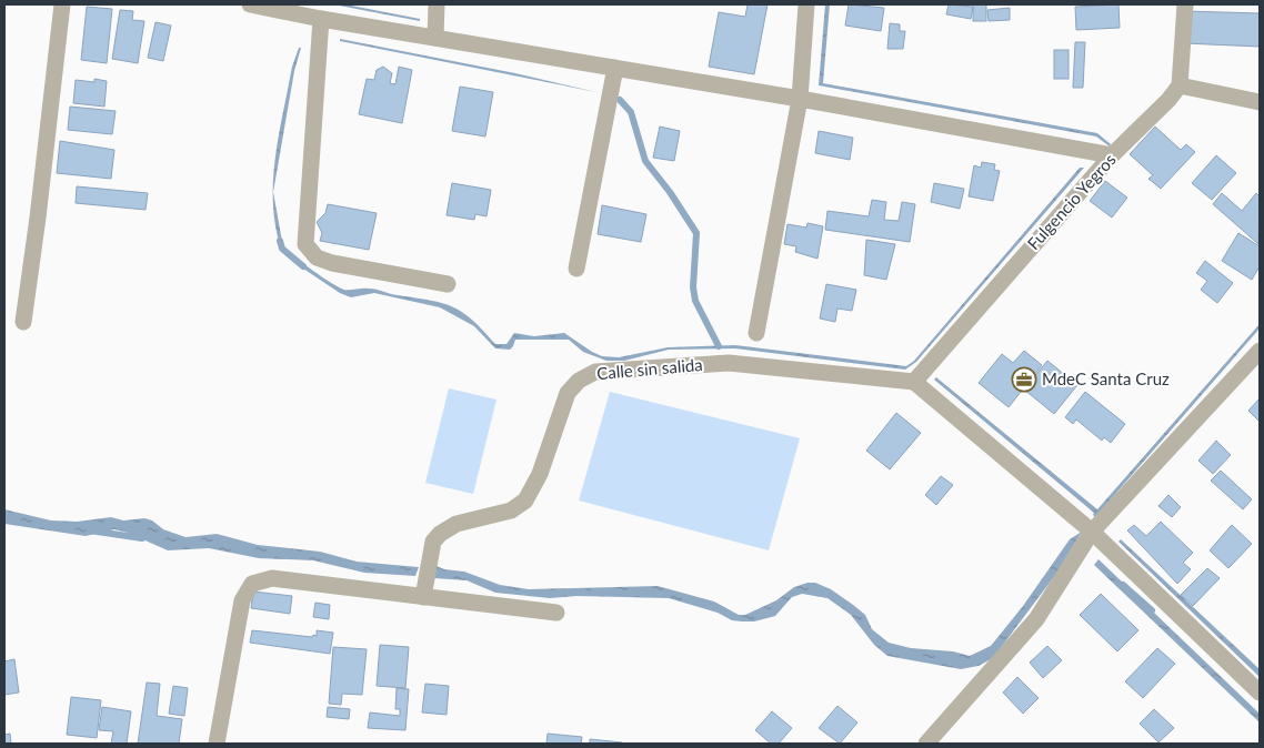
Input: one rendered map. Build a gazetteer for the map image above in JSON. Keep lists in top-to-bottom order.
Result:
{
  "streets": {
    "street": ["Fulgencio Yegros", "Calle sin salida"]
  },
  "crossings": [
    ["Fulgencio Yegros", "Calle sin salida"]
  ],
  "places": {
    "office": ["MdeC Santa Cruz"]
  }
}
